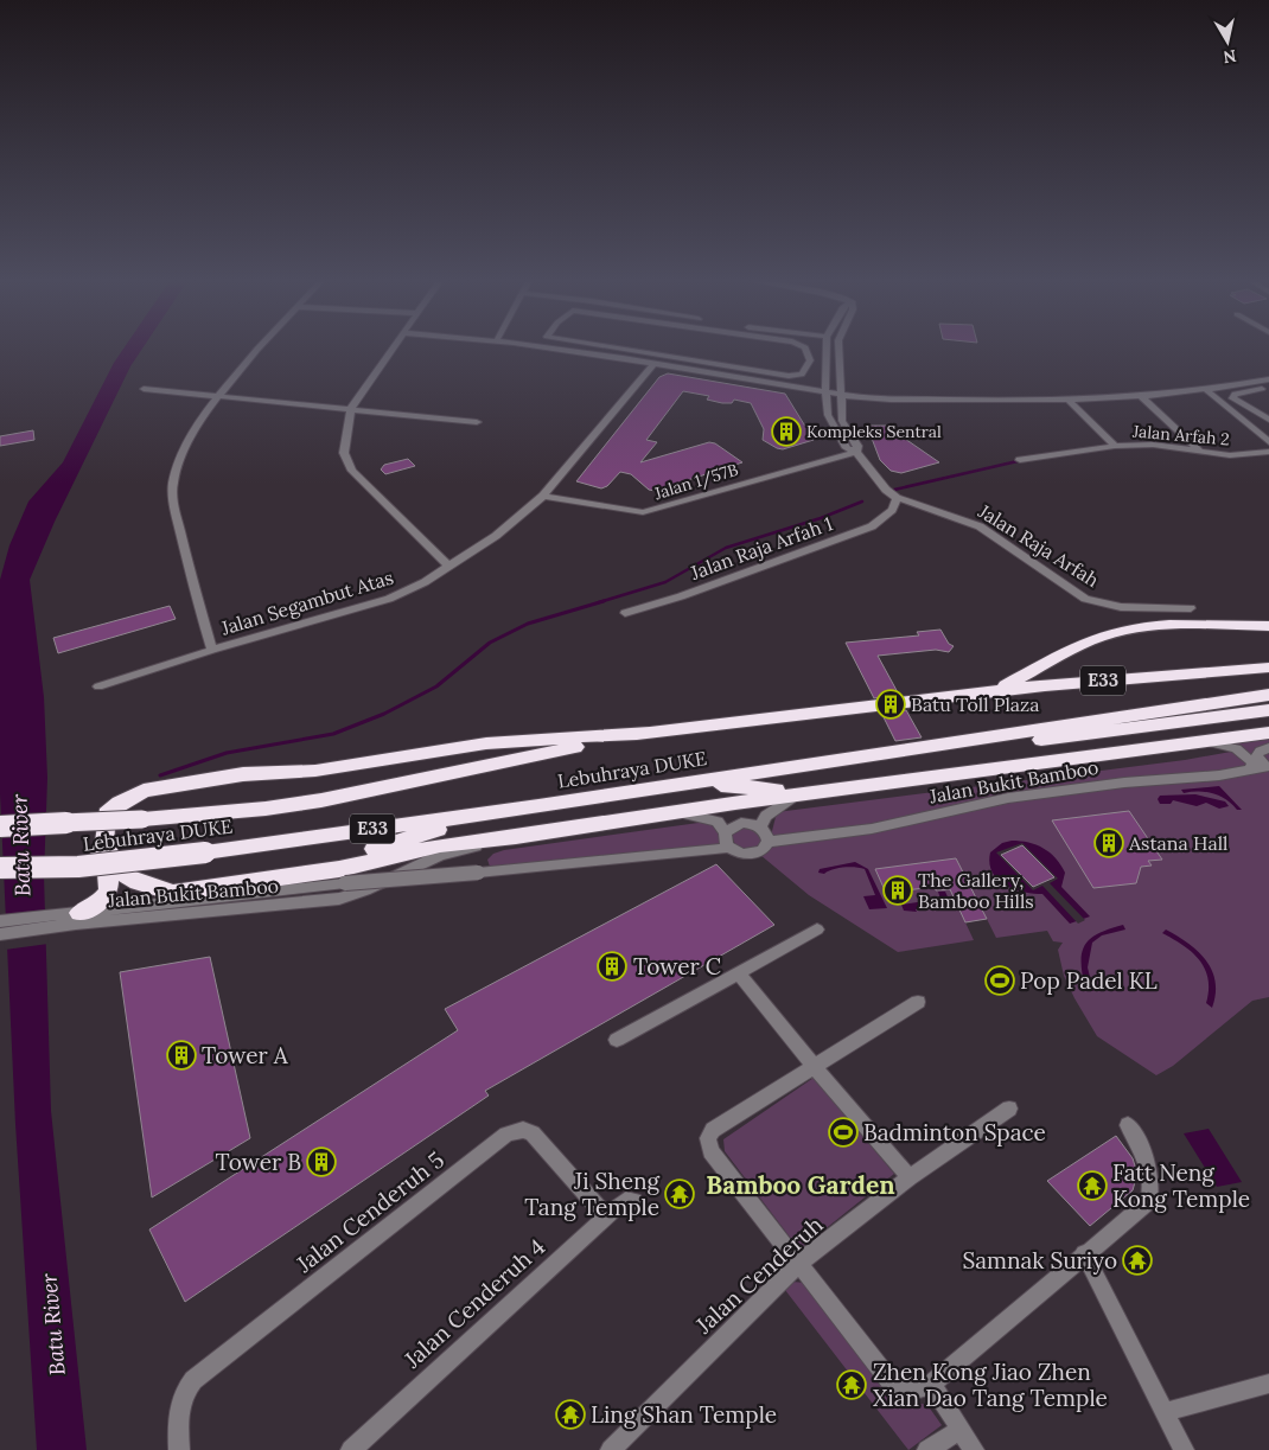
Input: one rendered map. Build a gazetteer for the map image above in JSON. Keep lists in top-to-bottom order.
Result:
{
  "streets": {
    "highway": ["E33", "Lebuhraya DUKE"],
    "street": [
      "Jalan Arfah 2",
      "Jalan 1/57B",
      "Jalan Raja Arfah",
      "Jalan Raja Arfah 1",
      "Jalan Segambut Atas",
      "Jalan Bukit Bamboo",
      "Jalan Cenderuh 5",
      "Jalan Cenderuh",
      "Jalan Cenderuh 4"
    ]
  },
  "crossings": [
    ["Jalan 1/57B", "Jalan Raja Arfah"],
    ["Jalan 1/57B", "Jalan Segambut Atas"],
    ["Jalan Raja Arfah", "Jalan Raja Arfah 1"],
    ["Jalan Cenderuh 5", "Jalan Cenderuh 4"]
  ],
  "districts": ["Bamboo Garden"],
  "water": ["Batu River"],
  "places": {
    "building": [
      "Kompleks Sentral",
      "Batu Toll Plaza",
      "Astana Hall",
      "The Gallery, Bamboo Hills",
      "Tower C",
      "Tower A",
      "Tower B"
    ],
    "sports": ["Pop Padel KL", "Badminton Space"],
    "temple": [
      "Fatt Neng Kong Temple",
      "Ji Sheng Tang Temple",
      "Samnak Suriyo",
      "Zhen Kong Jiao Zhen Xian Dao Tang Temple",
      "Ling Shan Temple"
    ]
  },
  "north": "bottom"
}
